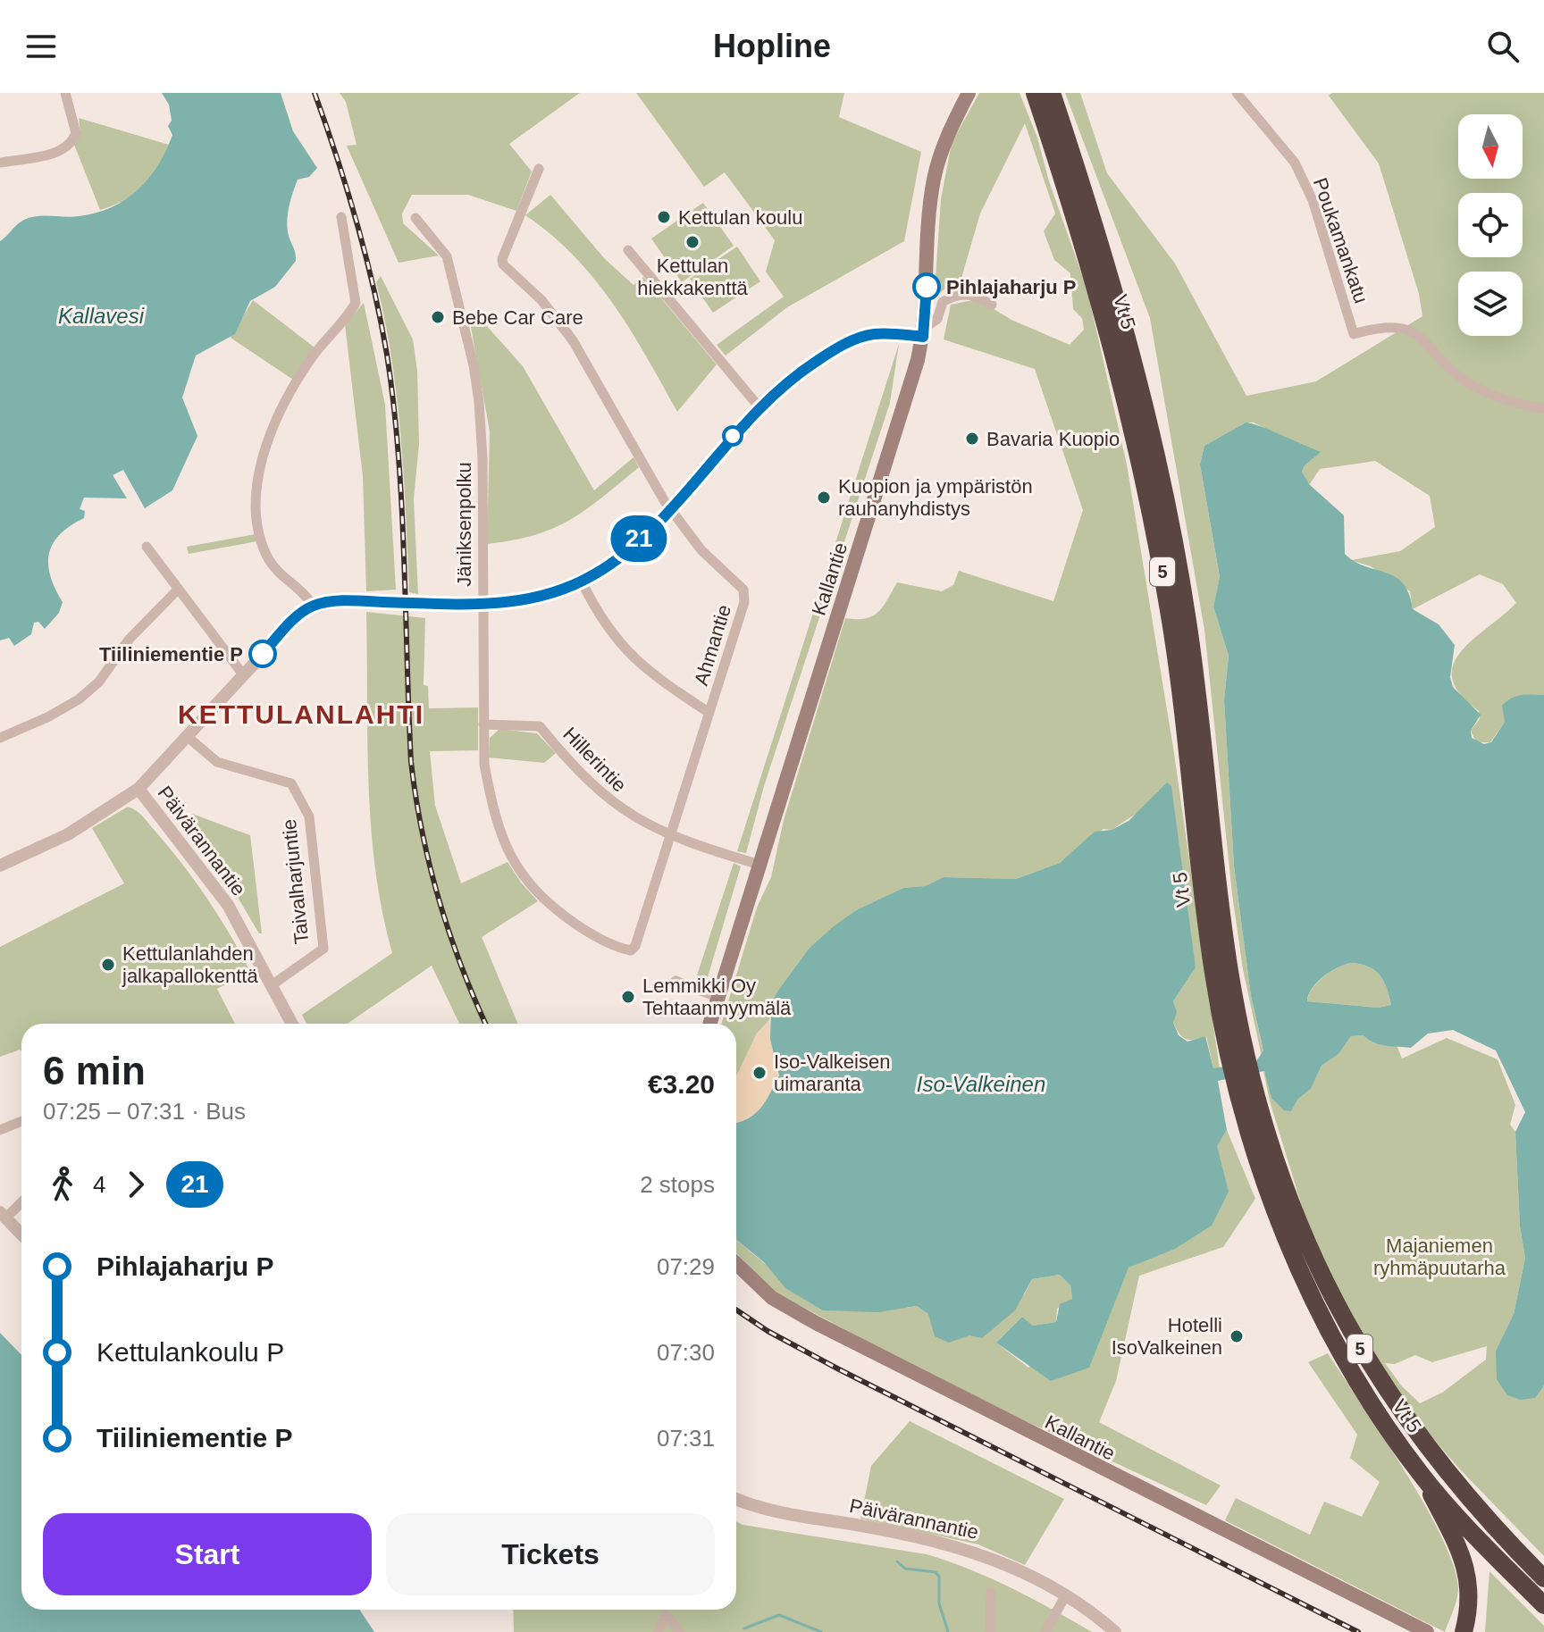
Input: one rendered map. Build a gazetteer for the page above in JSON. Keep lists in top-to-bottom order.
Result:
{
  "streets": {
    "highway": ["Vt 5", "5"],
    "main road": ["Kallantie"],
    "street": [
      "Poukamankatu",
      "Jäniksenpolku",
      "Ahmantie",
      "Hillerintie",
      "Päivärannantie",
      "Taivalharjuntie"
    ]
  },
  "crossings": [
    ["Jäniksenpolku", "Ahmantie"],
    ["Jäniksenpolku", "Hillerintie"],
    ["Kallantie", "Hillerintie"],
    ["Ahmantie", "Hillerintie"],
    ["Päivärannantie", "Taivalharjuntie"]
  ],
  "districts": ["KETTULANLAHTI"],
  "water": ["Kallavesi", "Iso-Valkeinen"],
  "parks": ["Majaniemen ryhmäpuutarha"],
  "places": [
    "Kettulan koulu",
    "Kettulan hiekkakenttä",
    "Pihlajaharju P",
    "Bebe Car Care",
    "Bavaria Kuopio",
    "Kuopion ja ympäristön rauhanyhdistys",
    "Tiiliniementie P",
    "Kettulanlahden jalkapallokenttä",
    "Lemmikki Oy Tehtaanmyymälä",
    "Iso-Valkeisen uimaranta",
    "Hotelli IsoValkeinen"
  ],
  "lines": ["bus line 21"],
  "north": "bottom",
  "page": {
    "header": "Hopline",
    "on_map": "21",
    "heading": ["6 min", "07:25 – 07:31 · Bus", "€3.20"],
    "legs": ["4", "21", "2 stops"],
    "list": [
      {
        "name": "Pihlajaharju P",
        "value": "07:29"
      },
      {
        "name": "Kettulankoulu P",
        "value": "07:30"
      },
      {
        "name": "Tiiliniementie P",
        "value": "07:31"
      }
    ],
    "buttons": ["Start", "Tickets"]
  }
}
